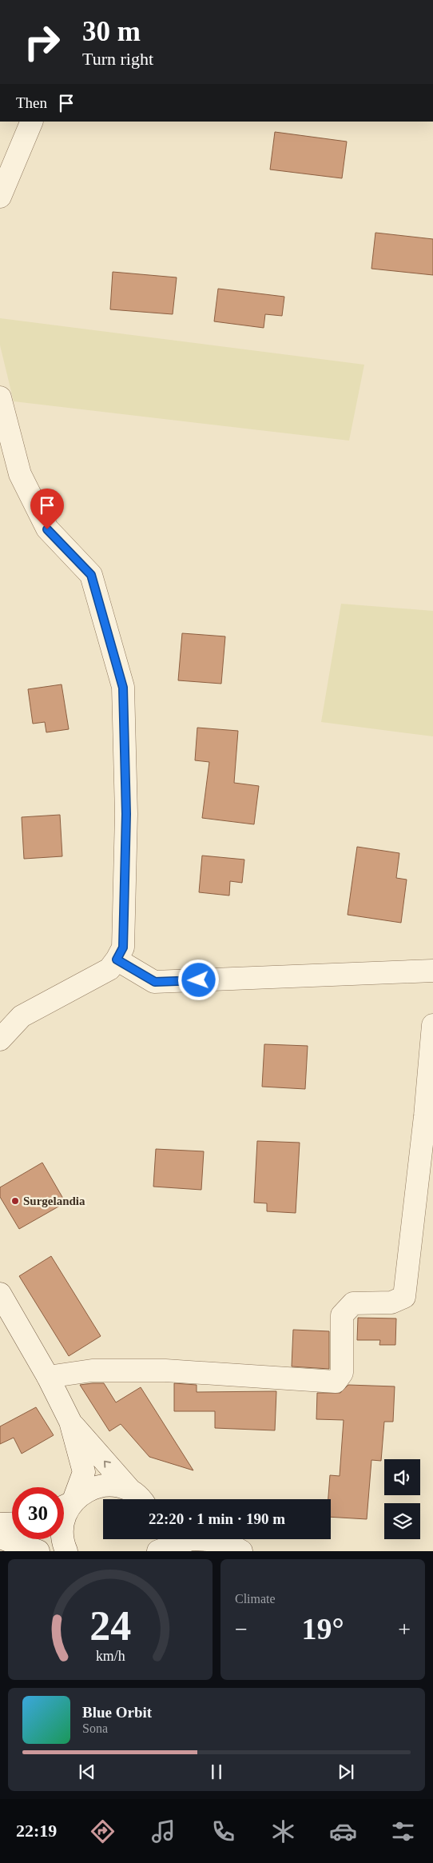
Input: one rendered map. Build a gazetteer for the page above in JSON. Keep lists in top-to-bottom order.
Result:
{
  "places": ["Surgelandia"],
  "page": {
    "turn": ["30 m", "Turn right"],
    "then": "Then",
    "limit": "30",
    "trip": "22:20 · 1 min · 190 m",
    "tile": "Climate",
    "heat": ["−", "19°", "+"],
    "song": ["Blue Orbit", "Sona"],
    "tabs": "22:19",
    "gauge": ["24", "km/h"]
  }
}
